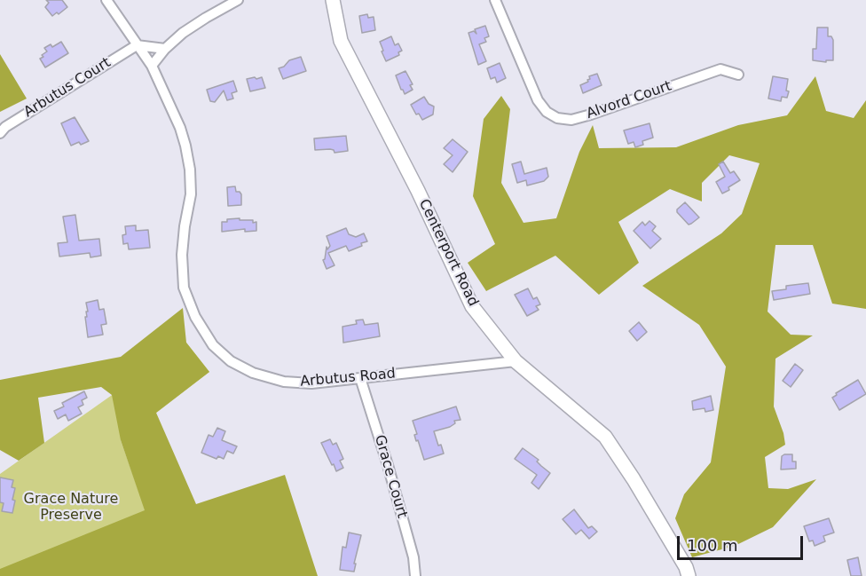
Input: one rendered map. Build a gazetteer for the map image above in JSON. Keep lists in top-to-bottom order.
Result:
{
  "streets": {
    "main road": ["Centerport Road"],
    "street": [
      "Arbutus Court",
      "Alvord Court",
      "Arbutus Road",
      "Grace Court"
    ]
  },
  "crossings": [
    ["Arbutus Court", "Arbutus Road"],
    ["Centerport Road", "Arbutus Road"],
    ["Arbutus Road", "Grace Court"]
  ],
  "parks": ["Grace Nature Preserve"],
  "scale_bar": "100 m"
}
